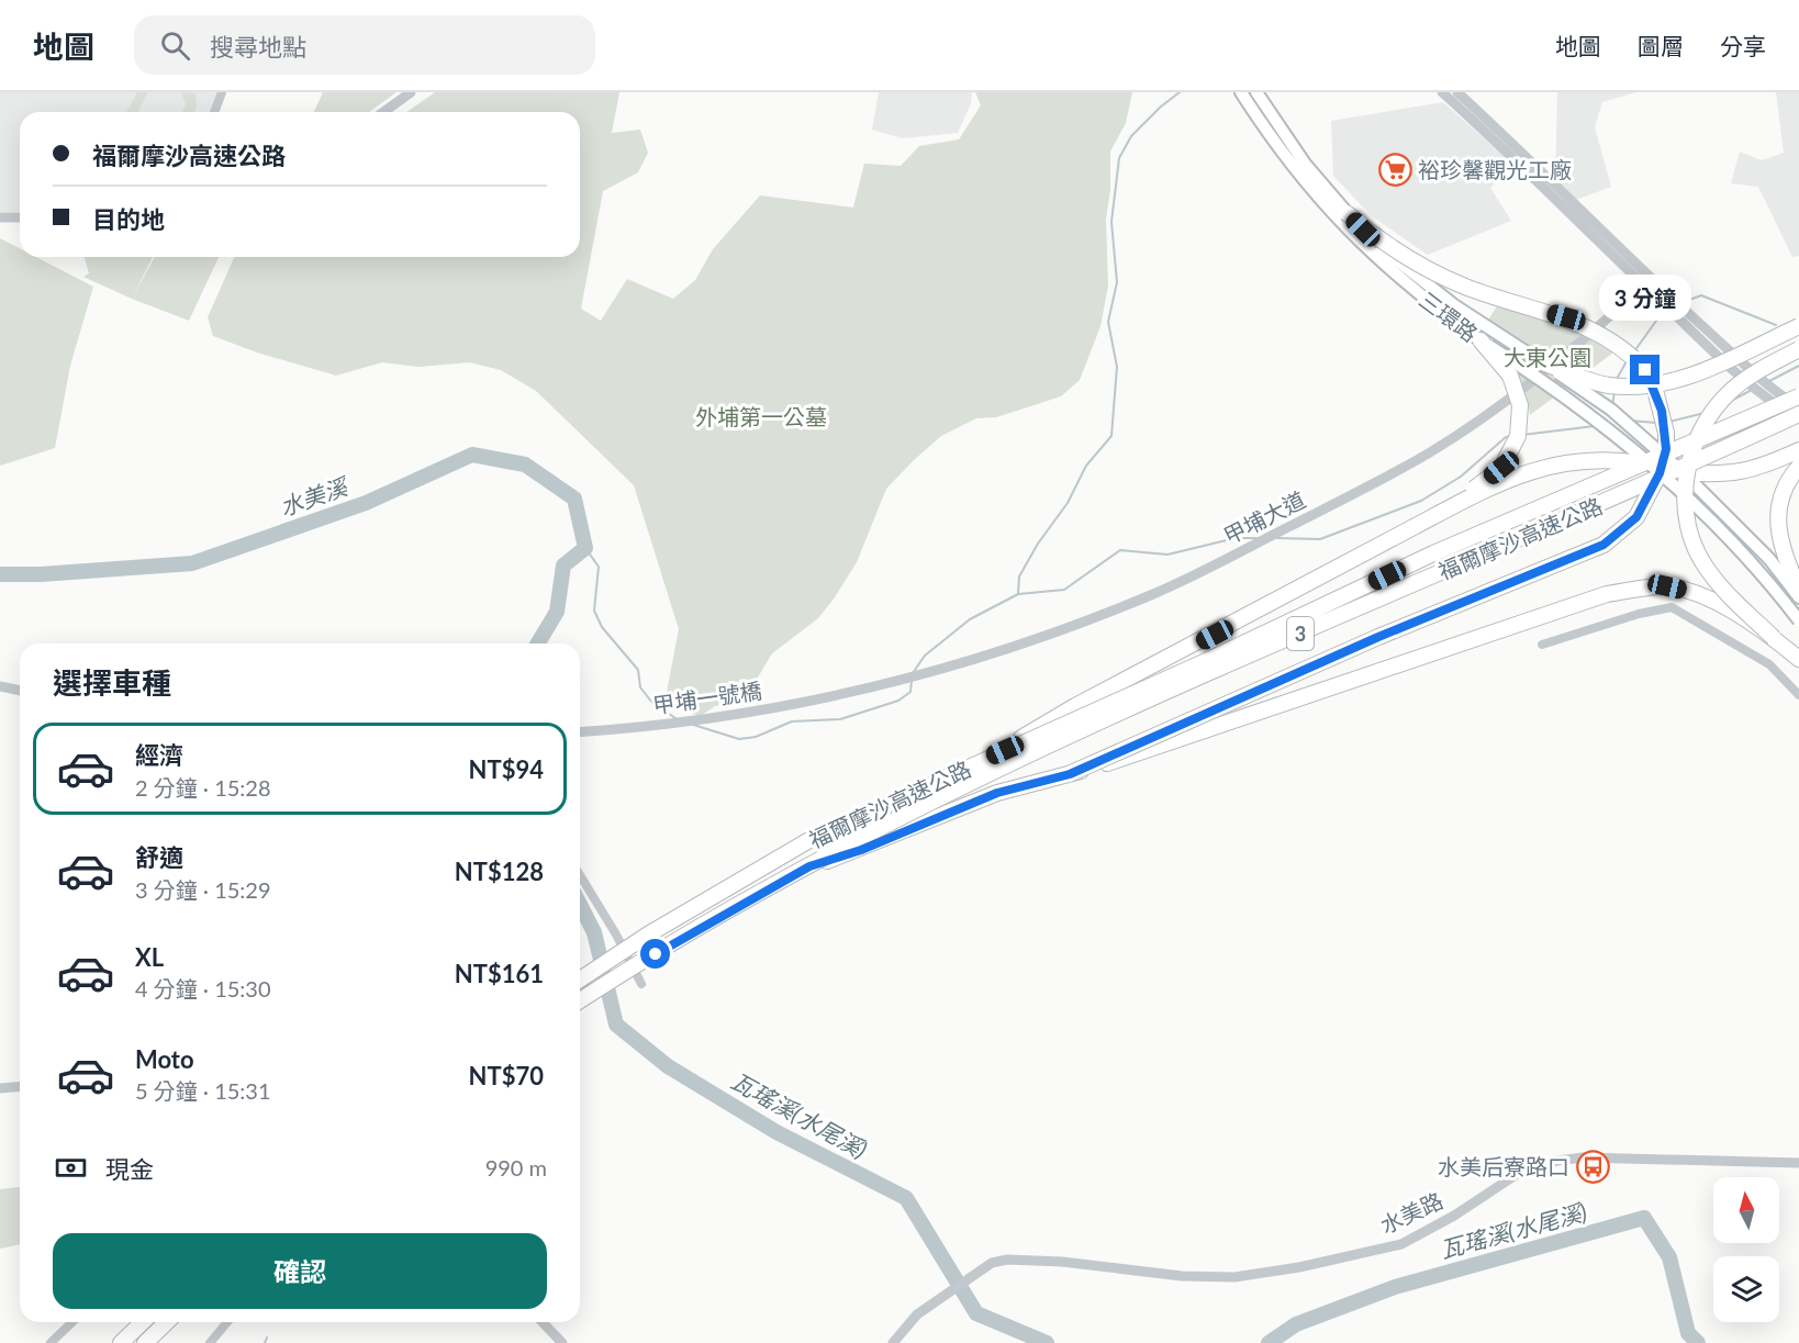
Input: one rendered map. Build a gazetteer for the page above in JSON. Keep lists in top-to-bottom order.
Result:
{
  "streets": {
    "highway": ["福爾摩沙高速公路", "3"],
    "main road": ["三環路"],
    "street": ["甲埔大道", "甲埔一號橋", "水美路"]
  },
  "crossings": [
    ["甲埔大道", "甲埔一號橋"]
  ],
  "water": ["水美溪", "瓦瑤溪(水尾溪)"],
  "parks": ["大東公園", "外埔第一公墓"],
  "places": {
    "supermarket": ["裕珍馨觀光工廠"],
    "bus stop": ["水美后寮路口"]
  },
  "north": "top",
  "page": {
    "header": "地圖",
    "search": "搜尋地點",
    "nav": ["地圖", "圖層", "分享"],
    "banner": ["福爾摩沙高速公路", "目的地"],
    "bubble": "3 分鐘",
    "heading": "選擇車種",
    "list": [
      {
        "name": "經濟",
        "note": "2 分鐘 · 15:28",
        "value": "NT$94"
      },
      {
        "name": "舒適",
        "note": "3 分鐘 · 15:29",
        "value": "NT$128"
      },
      {
        "name": "XL",
        "note": "4 分鐘 · 15:30",
        "value": "NT$161"
      },
      {
        "name": "Moto",
        "note": "5 分鐘 · 15:31",
        "value": "NT$70"
      }
    ],
    "pay": ["現金", "990 m"],
    "buttons": "確認"
  }
}
